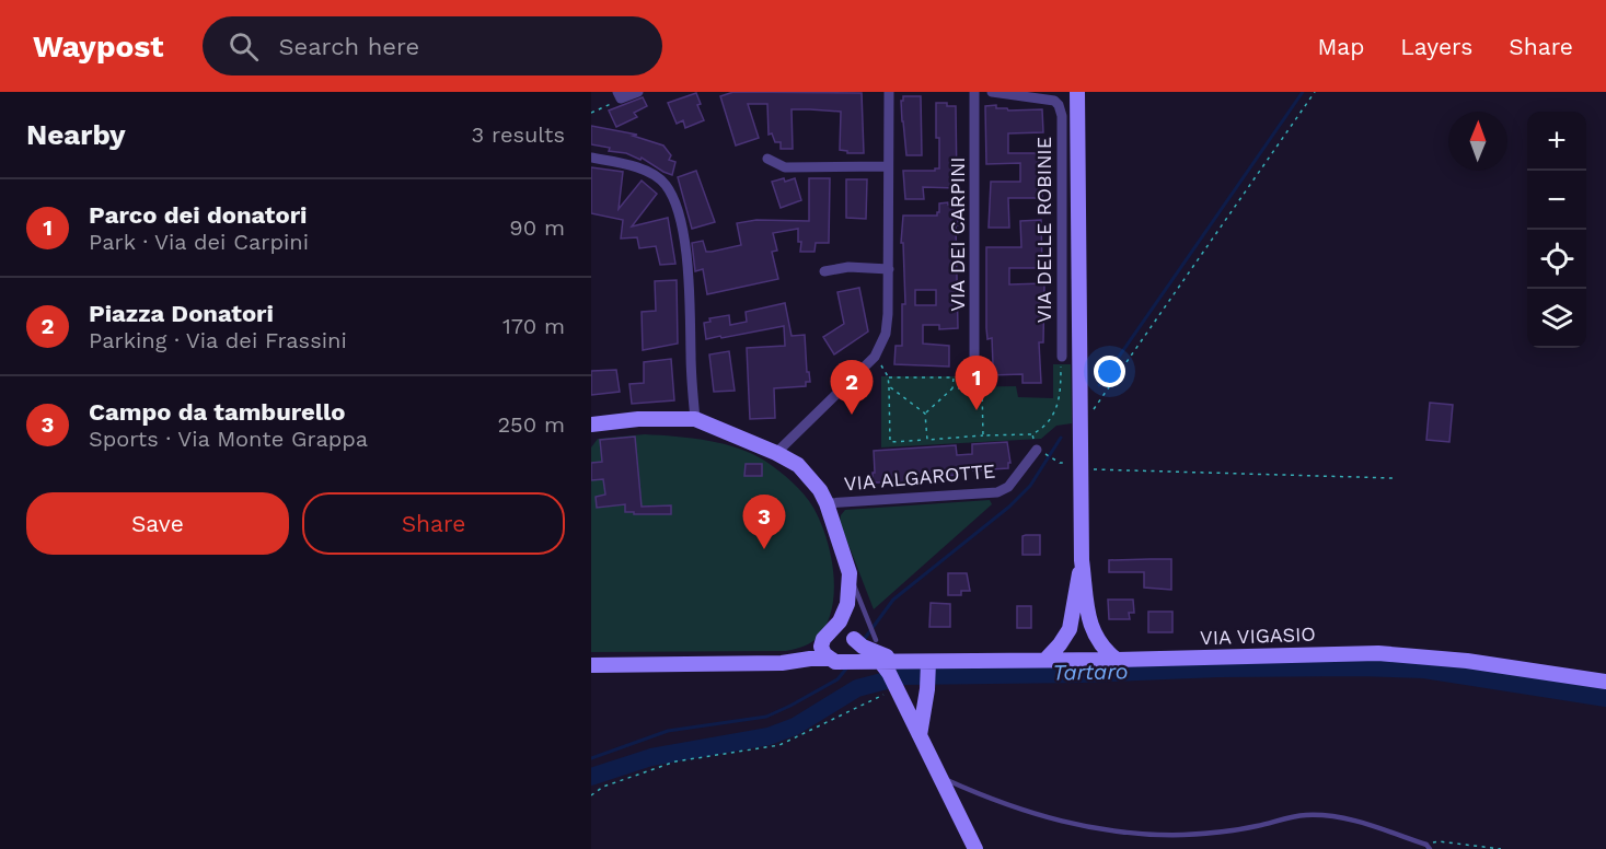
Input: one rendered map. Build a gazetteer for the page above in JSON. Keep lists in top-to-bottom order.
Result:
{
  "streets": {
    "street": [
      "VIA DELLE ROBINIE",
      "VIA DEI CARPINI",
      "VIA ALGAROTTE",
      "VIA VIGASIO"
    ]
  },
  "water": ["Tartaro"],
  "north": "top",
  "page": {
    "header": "Waypost",
    "search": "Search here",
    "nav": ["Map", "Layers", "Share"],
    "heading": ["Nearby", "3 results"],
    "map_buttons": ["+", "−"],
    "list": [
      {
        "mark": "1",
        "name": "Parco dei donatori",
        "note": "Park · Via dei Carpini",
        "value": "90 m"
      },
      {
        "mark": "2",
        "name": "Piazza Donatori",
        "note": "Parking · Via dei Frassini",
        "value": "170 m"
      },
      {
        "mark": "3",
        "name": "Campo da tamburello",
        "note": "Sports · Via Monte Grappa",
        "value": "250 m"
      }
    ],
    "pins": ["1", "2", "3"],
    "buttons": ["Save", "Share"]
  }
}
